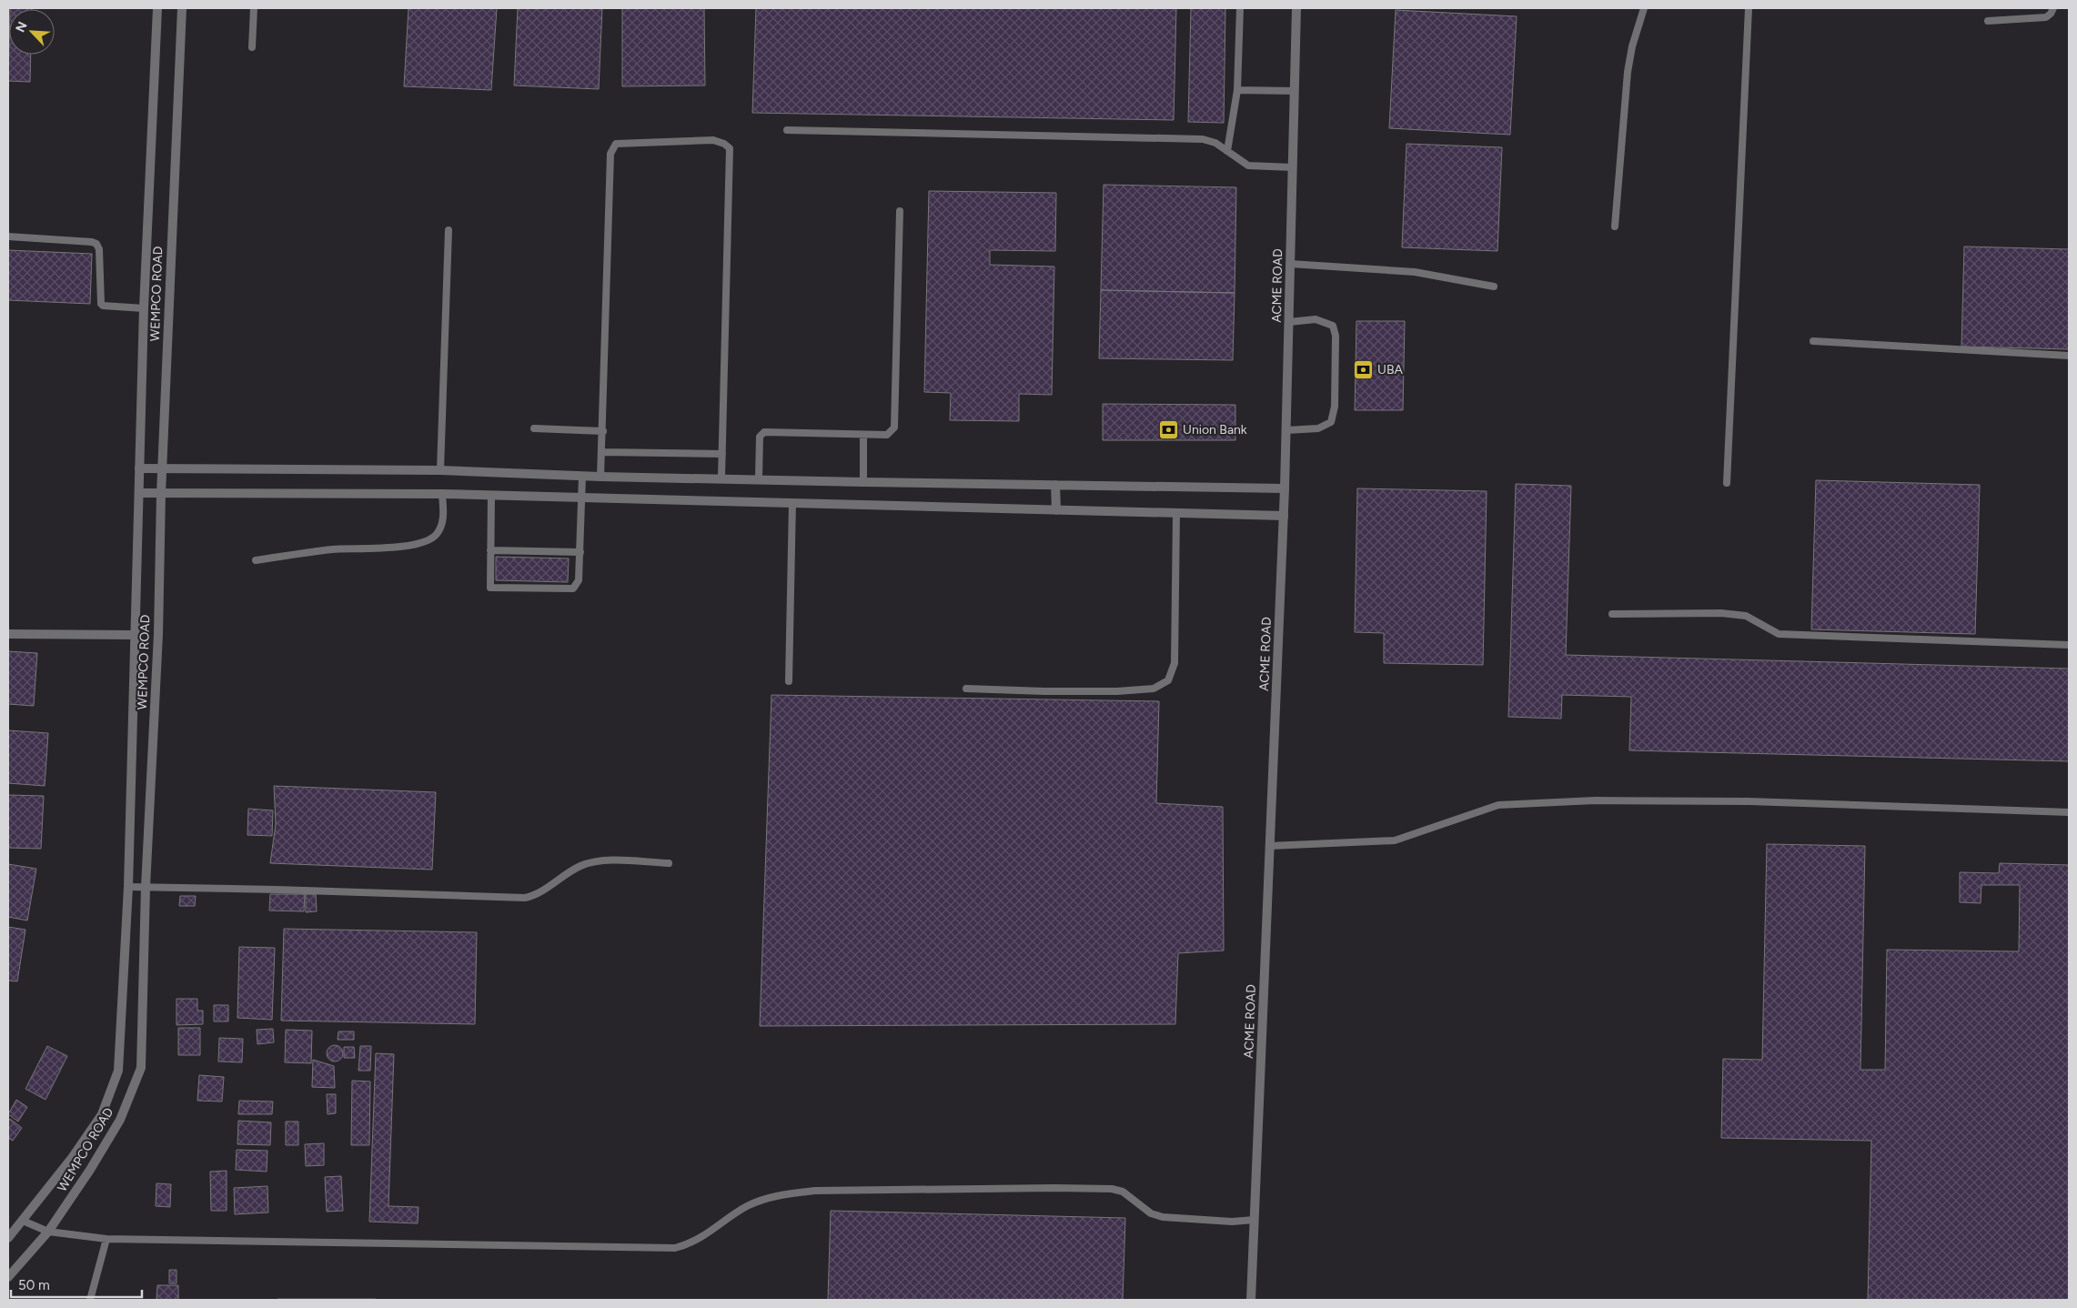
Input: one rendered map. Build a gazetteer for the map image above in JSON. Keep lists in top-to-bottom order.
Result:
{
  "streets": {
    "street": ["ACME ROAD", "WEMPCO ROAD"]
  },
  "places": {
    "bank": ["UBA", "Union Bank"]
  },
  "scale_bar": "50 m",
  "north": "top left"
}
